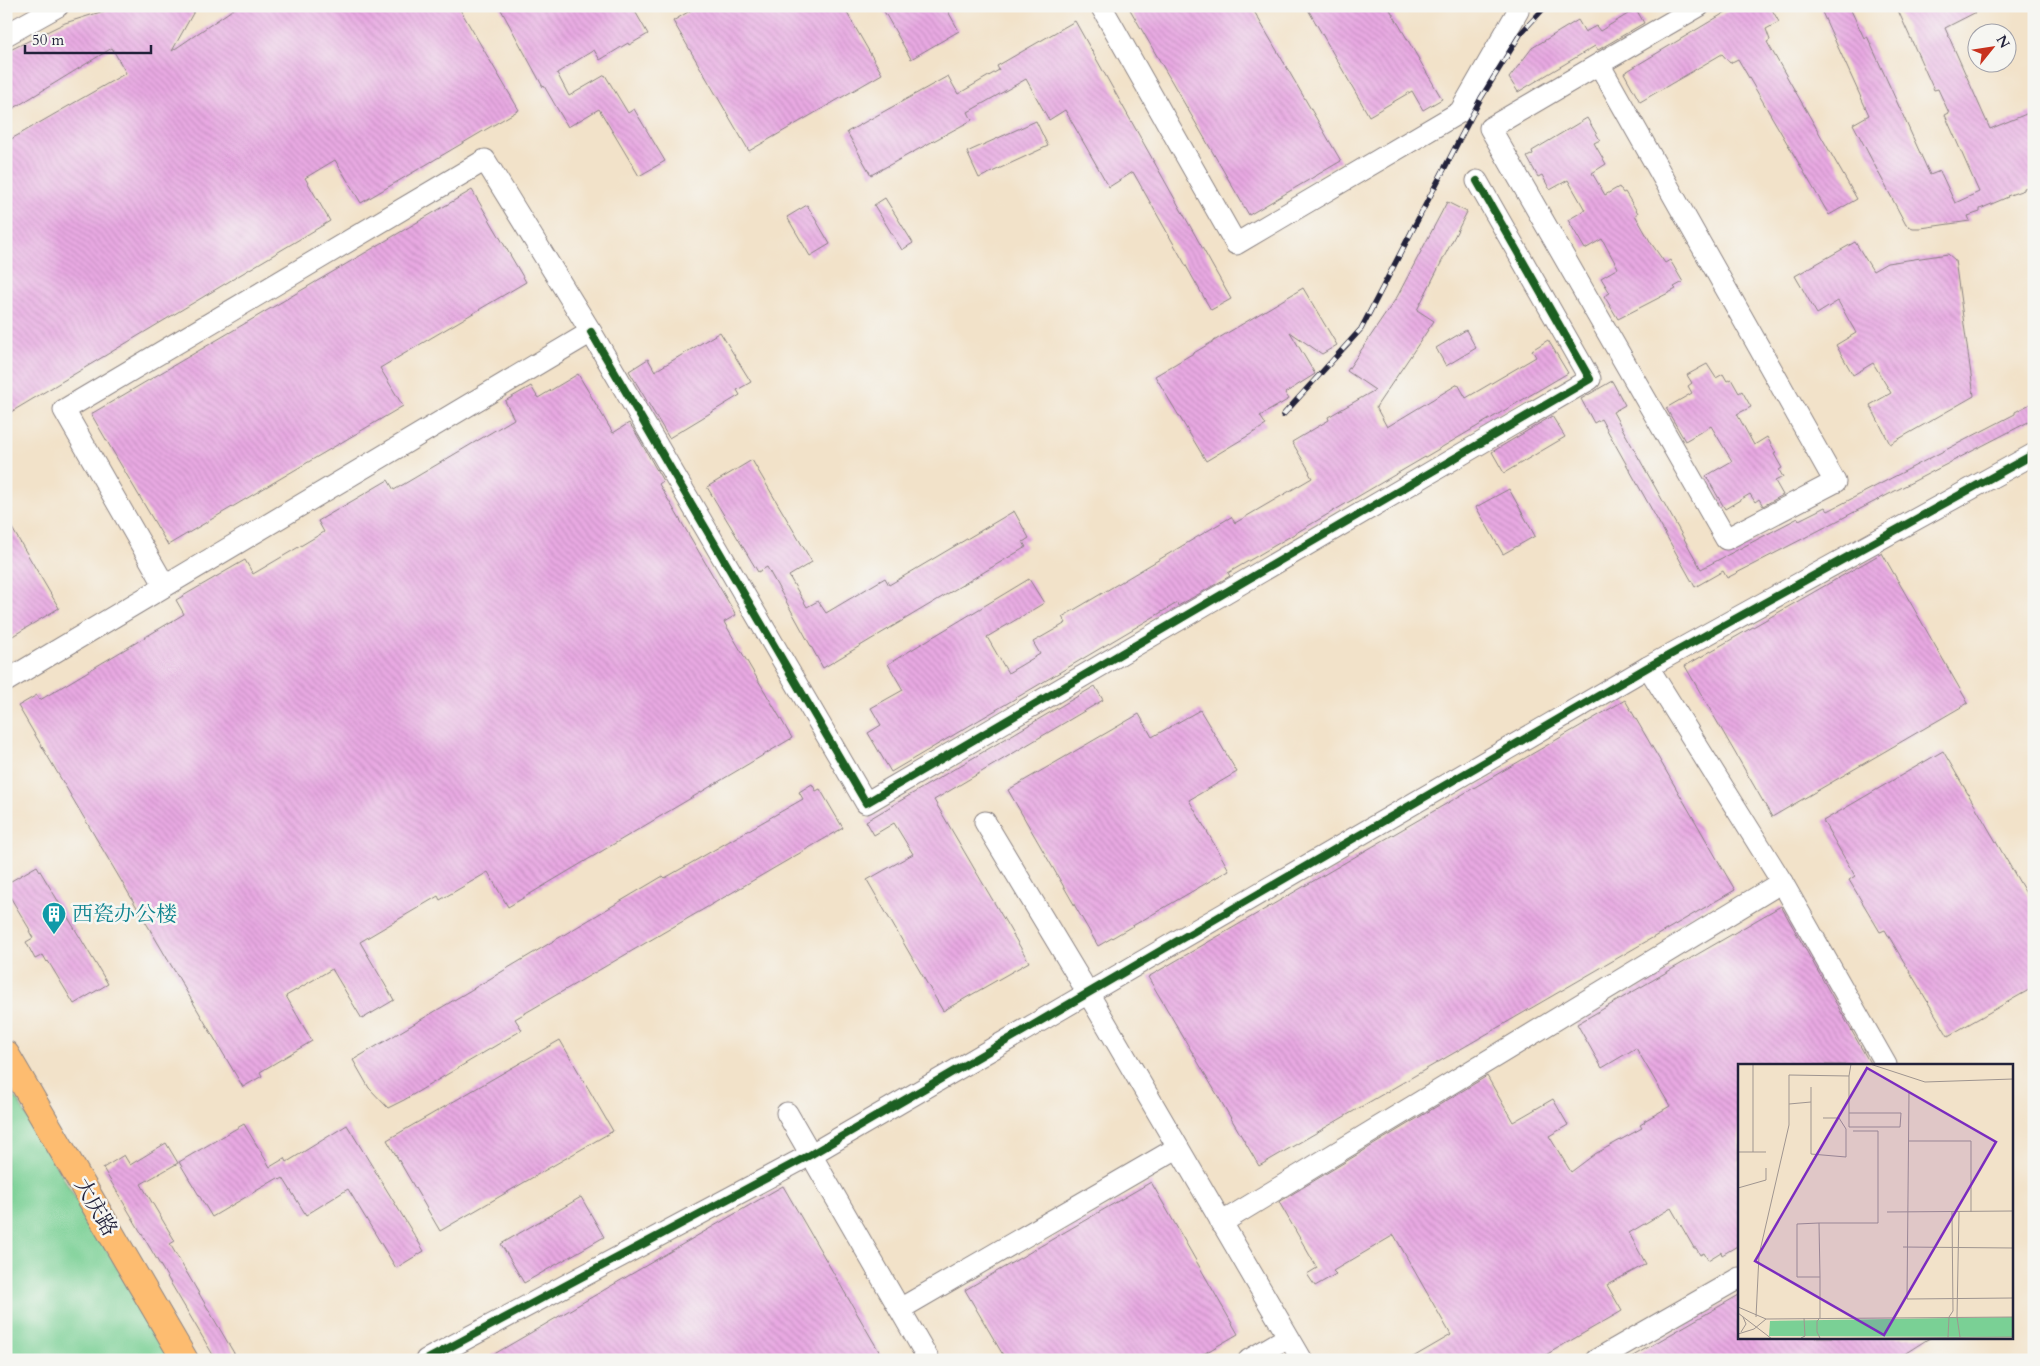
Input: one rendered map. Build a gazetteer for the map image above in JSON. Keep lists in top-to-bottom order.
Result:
{
  "streets": {
    "main road": ["大庆路"]
  },
  "places": {
    "building": ["西瓷办公楼"]
  },
  "scale_bar": "50 m",
  "north": "top right"
}
